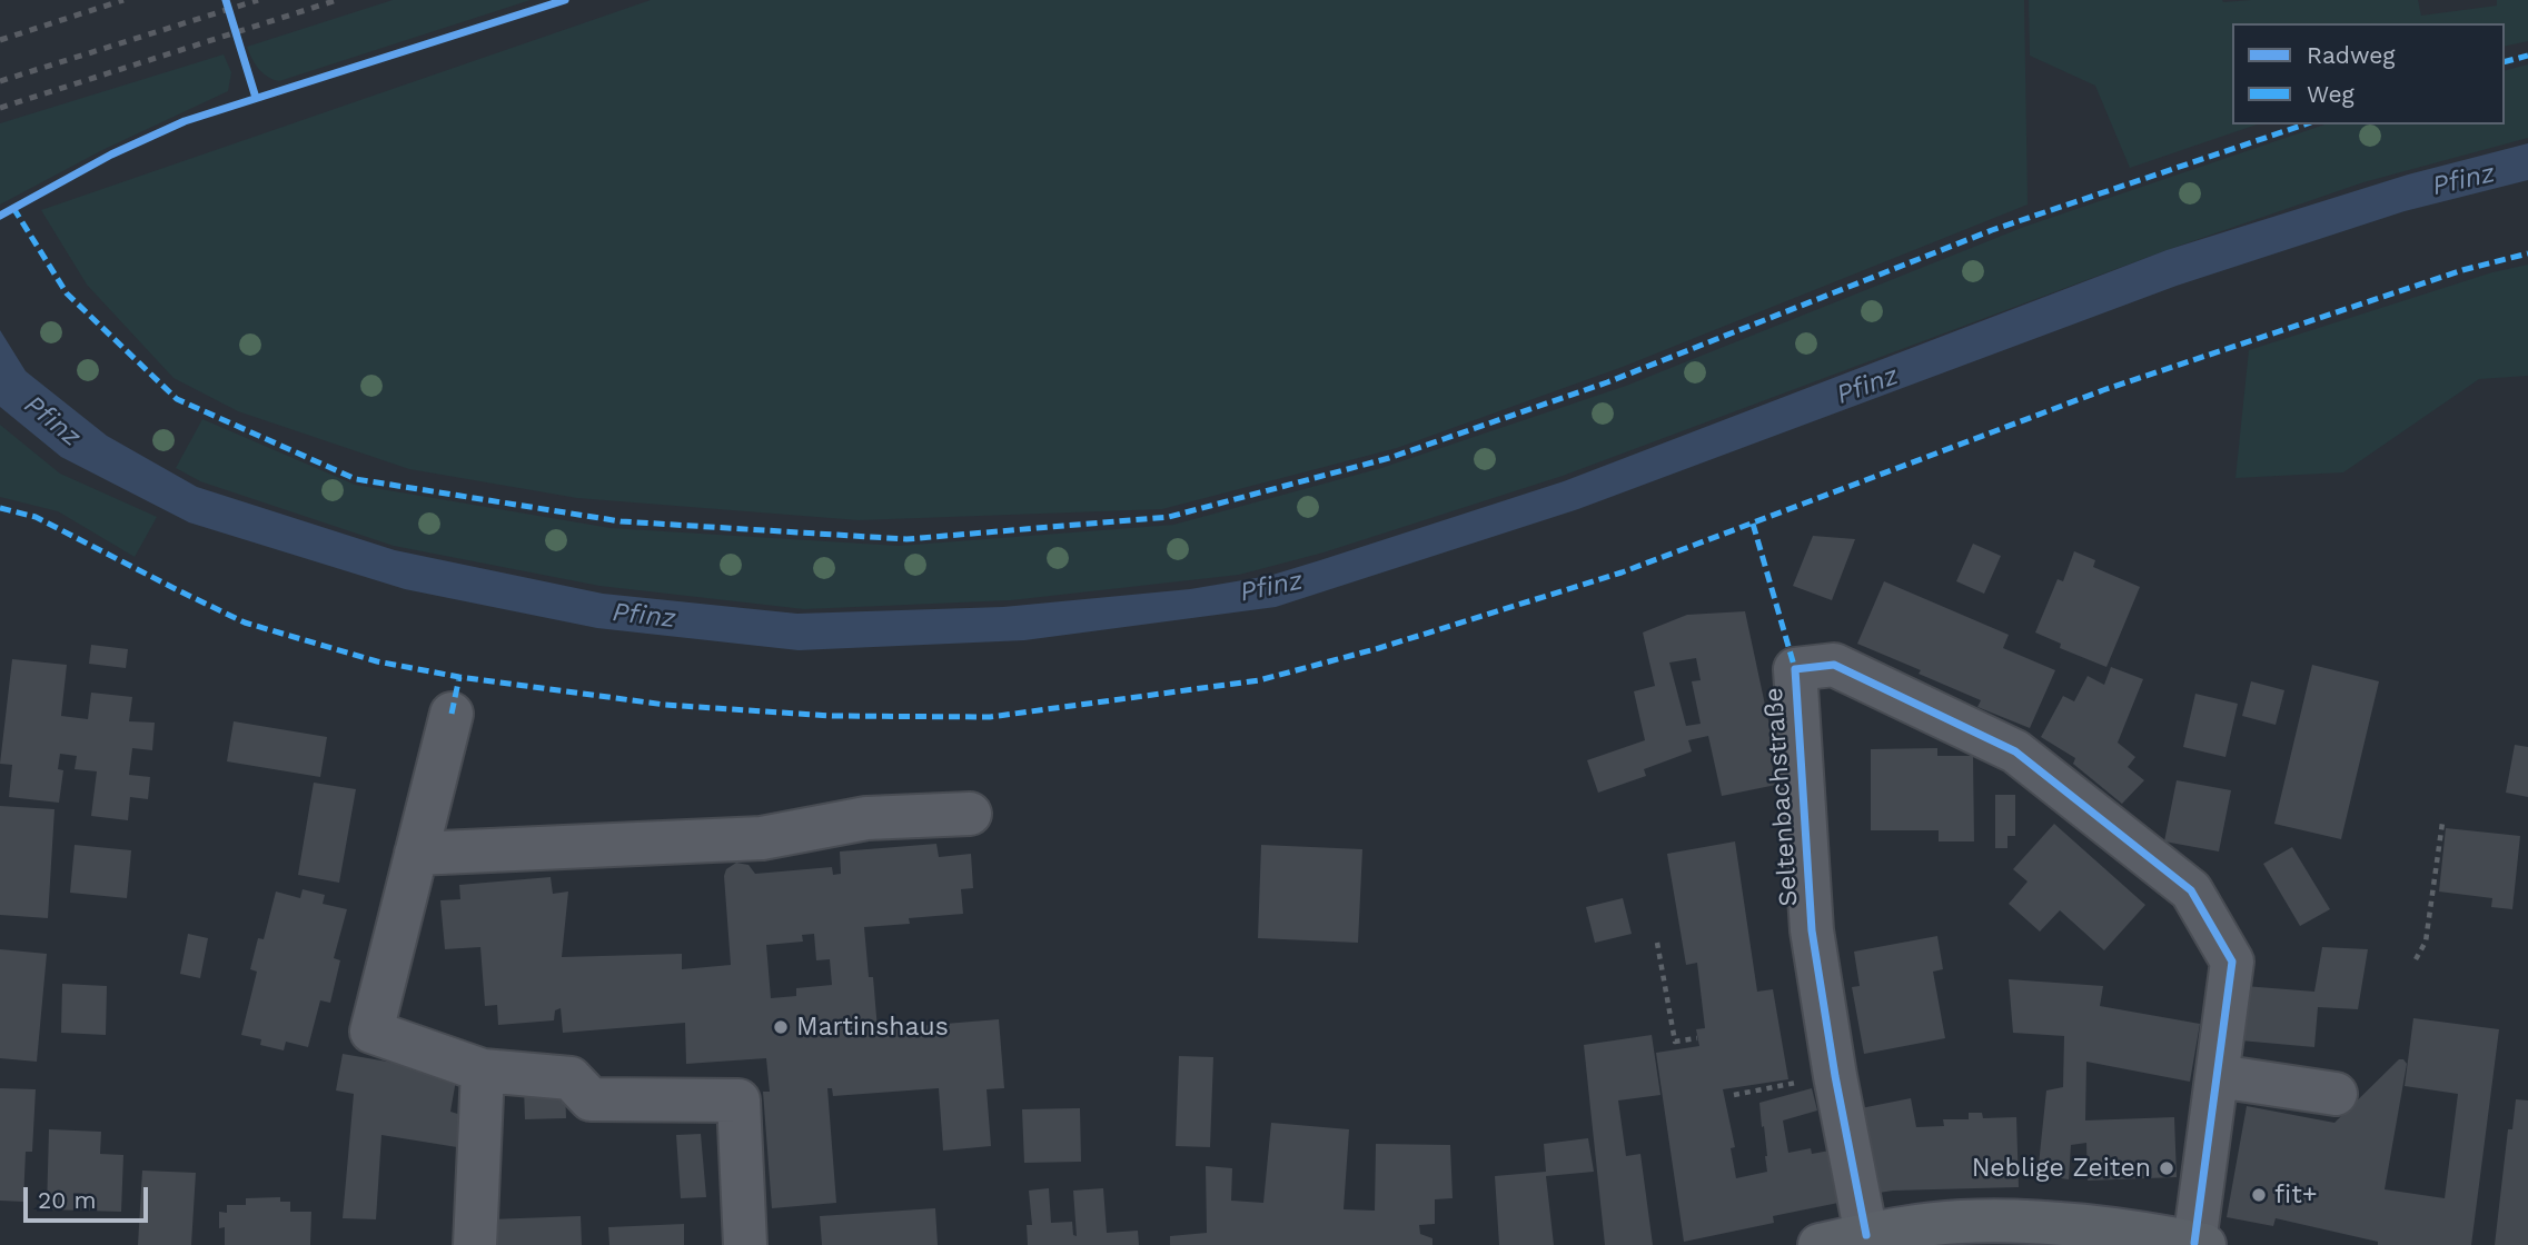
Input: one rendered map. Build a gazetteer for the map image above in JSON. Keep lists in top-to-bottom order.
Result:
{
  "streets": {
    "street": ["Seltenbachstraße"]
  },
  "water": ["Pfinz"],
  "places": ["Martinshaus", "Neblige Zeiten", "fit+"],
  "legend": ["Radweg", "Weg"],
  "scale_bar": "20 m"
}
